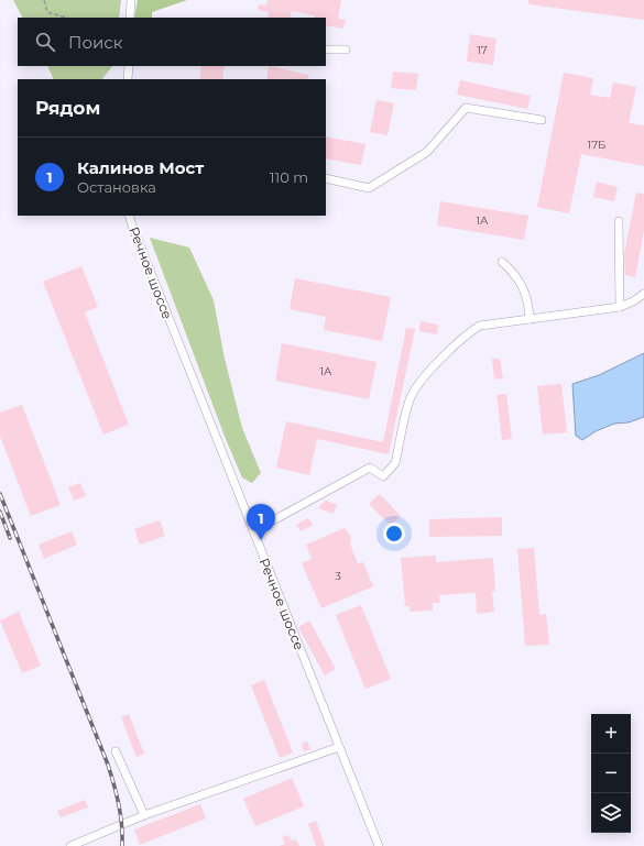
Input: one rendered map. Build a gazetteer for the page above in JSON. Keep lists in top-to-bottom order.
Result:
{
  "streets": {
    "street": ["Речное шоссе"]
  },
  "house_numbers": [
    "17",
    "17Б",
    "1А",
    "1А",
    "3"
  ],
  "page": {
    "search": "Поиск",
    "heading": "Рядом",
    "list": [
      {
        "mark": "1",
        "name": "Калинов Мост",
        "note": "Остановка",
        "value": "110 m"
      }
    ],
    "pins": "1",
    "map_buttons": ["+", "−"]
  }
}
